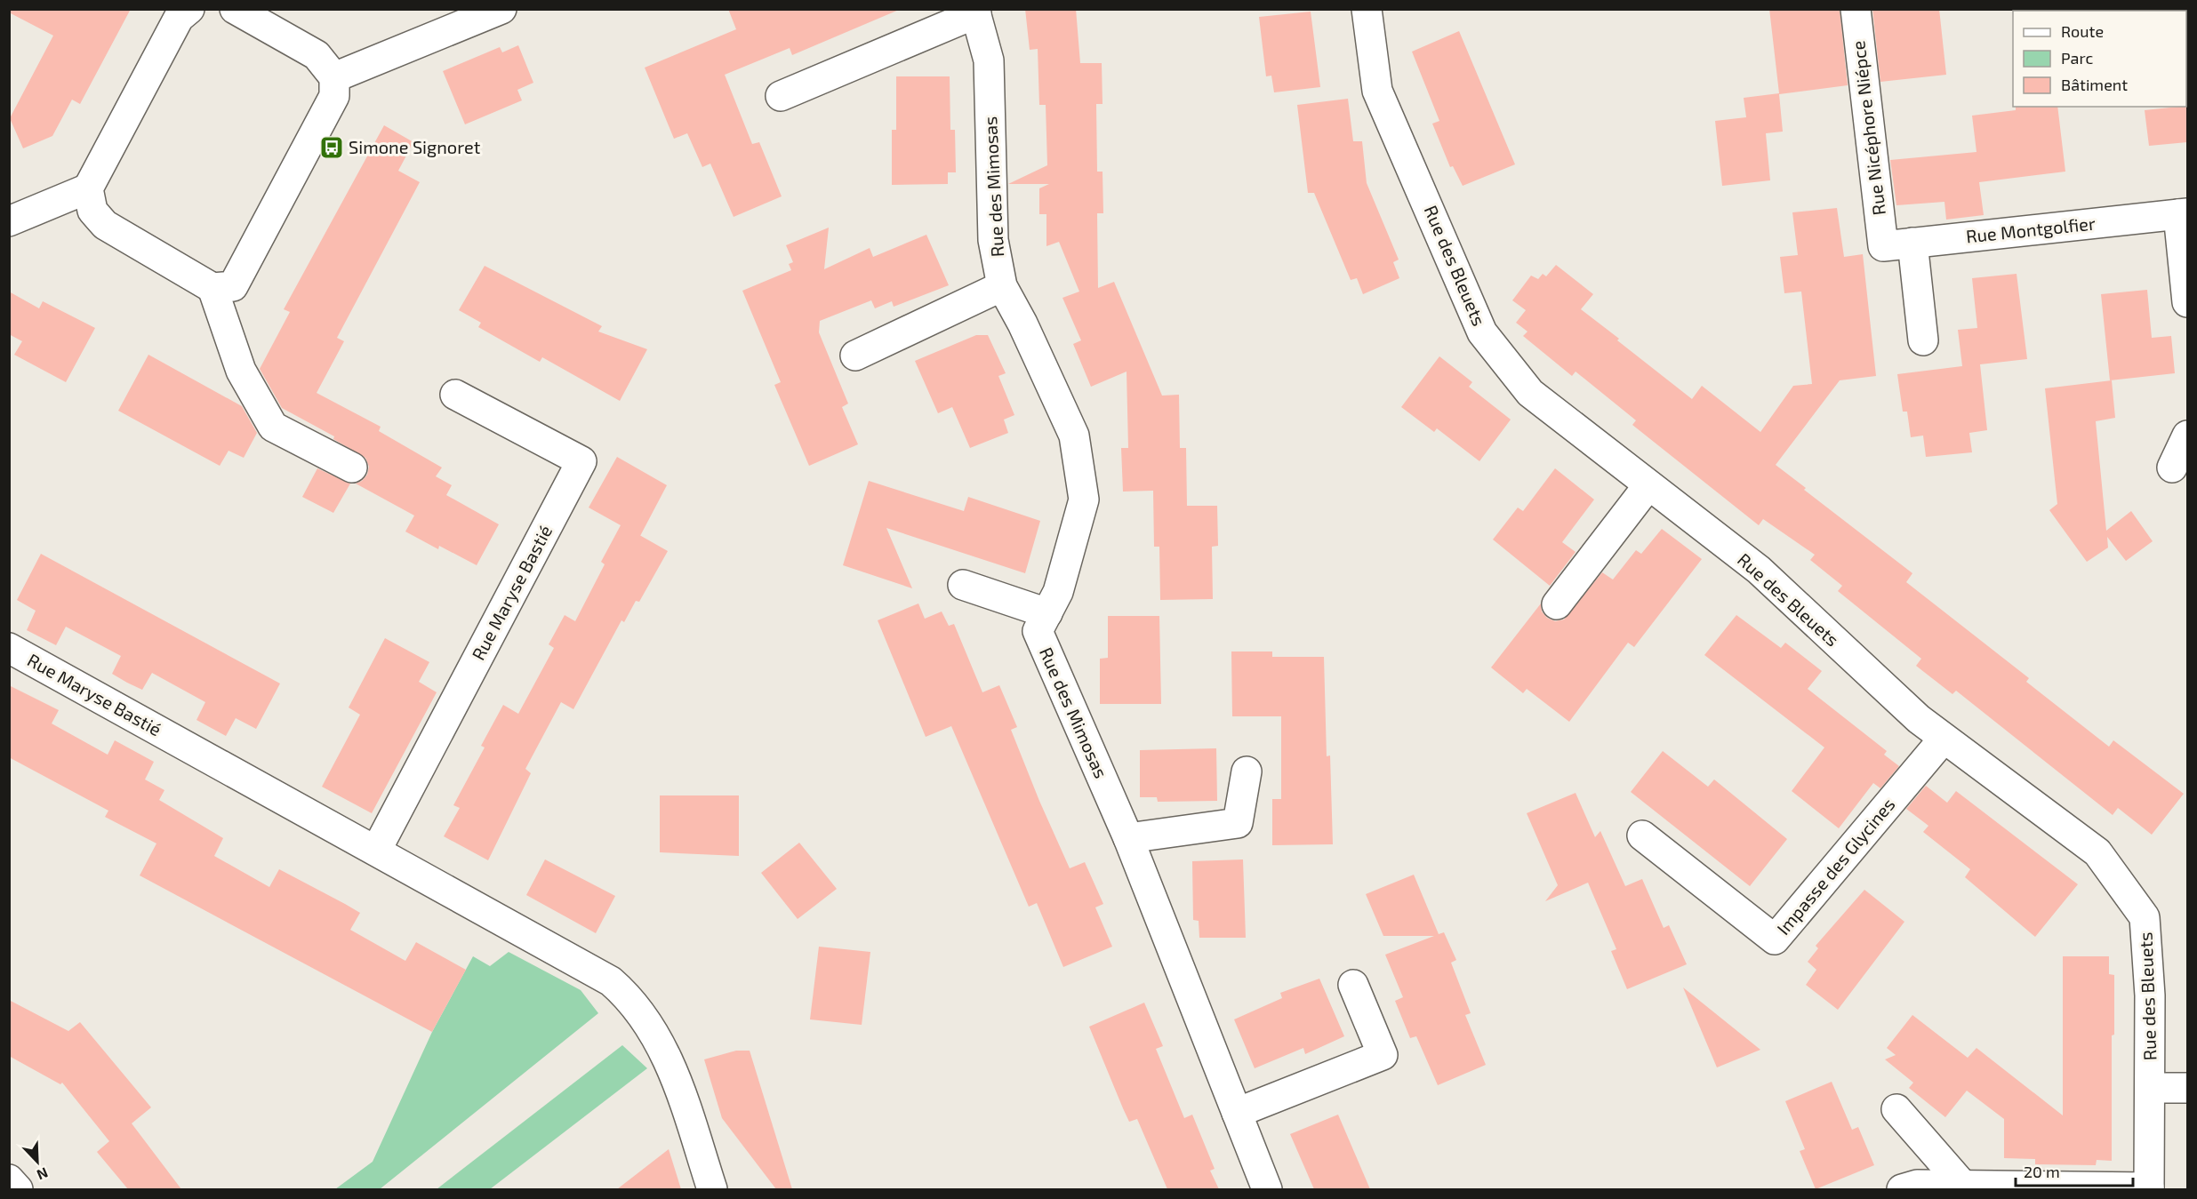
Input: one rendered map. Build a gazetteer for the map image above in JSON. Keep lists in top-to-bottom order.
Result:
{
  "streets": {
    "street": [
      "Rue Nicéphore Niépce",
      "Rue des Mimosas",
      "Rue Montgolfier",
      "Rue des Bleuets",
      "Rue Maryse Bastié",
      "Impasse des Glycines"
    ]
  },
  "crossings": [
    ["Rue Nicéphore Niépce", "Rue Montgolfier"],
    ["Rue des Bleuets", "Impasse des Glycines"]
  ],
  "places": {
    "bus stop": ["Simone Signoret"]
  },
  "legend": ["Route", "Parc", "Bâtiment"],
  "scale_bar": "20 m",
  "north": "bottom right"
}
